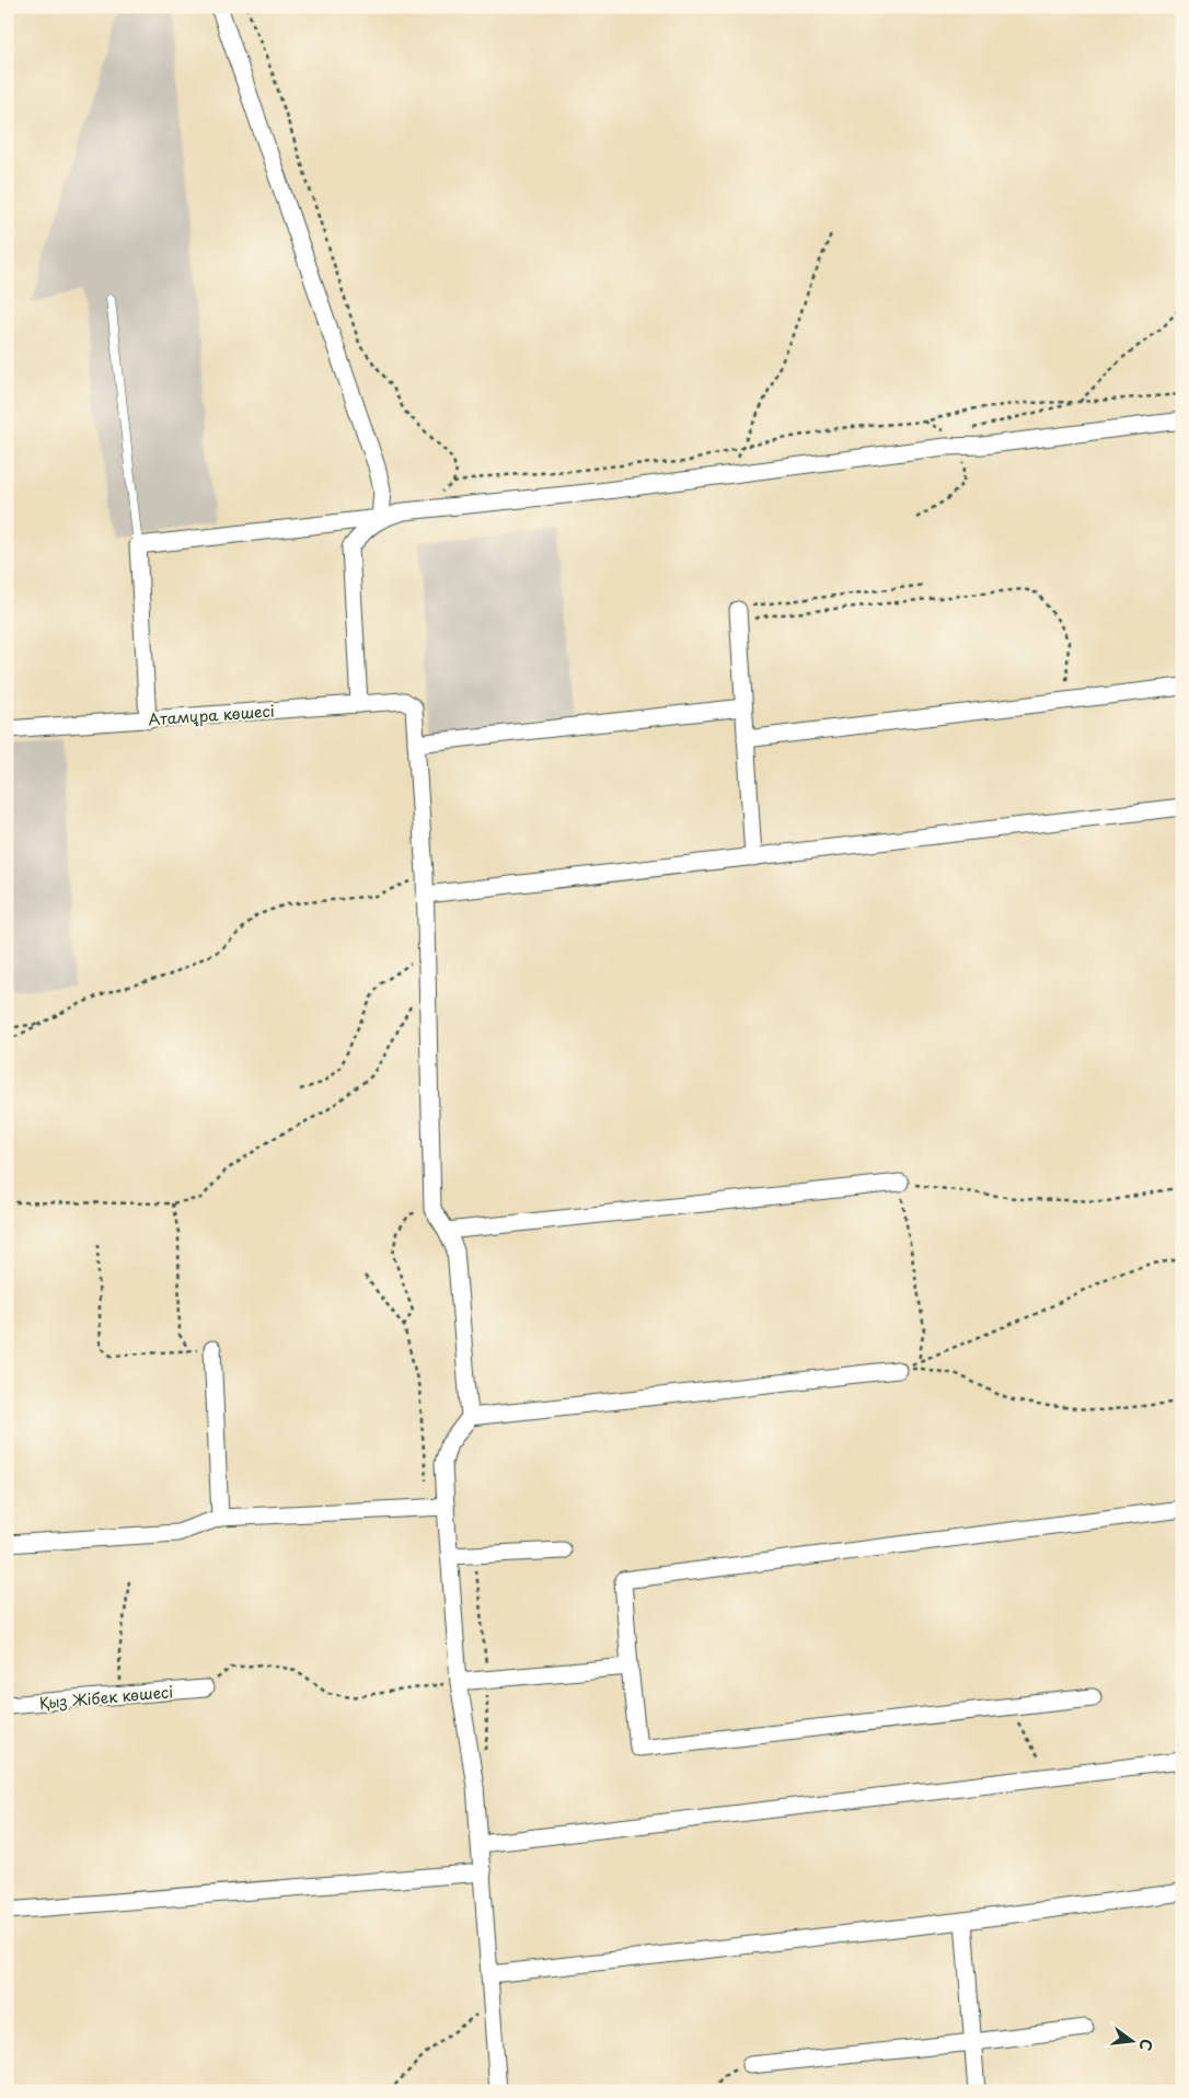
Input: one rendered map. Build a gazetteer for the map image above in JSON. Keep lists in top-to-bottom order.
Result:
{
  "streets": {
    "street": ["Атамұра көшесі", "Қыз Жібек көшесі"]
  },
  "north": "right"
}
